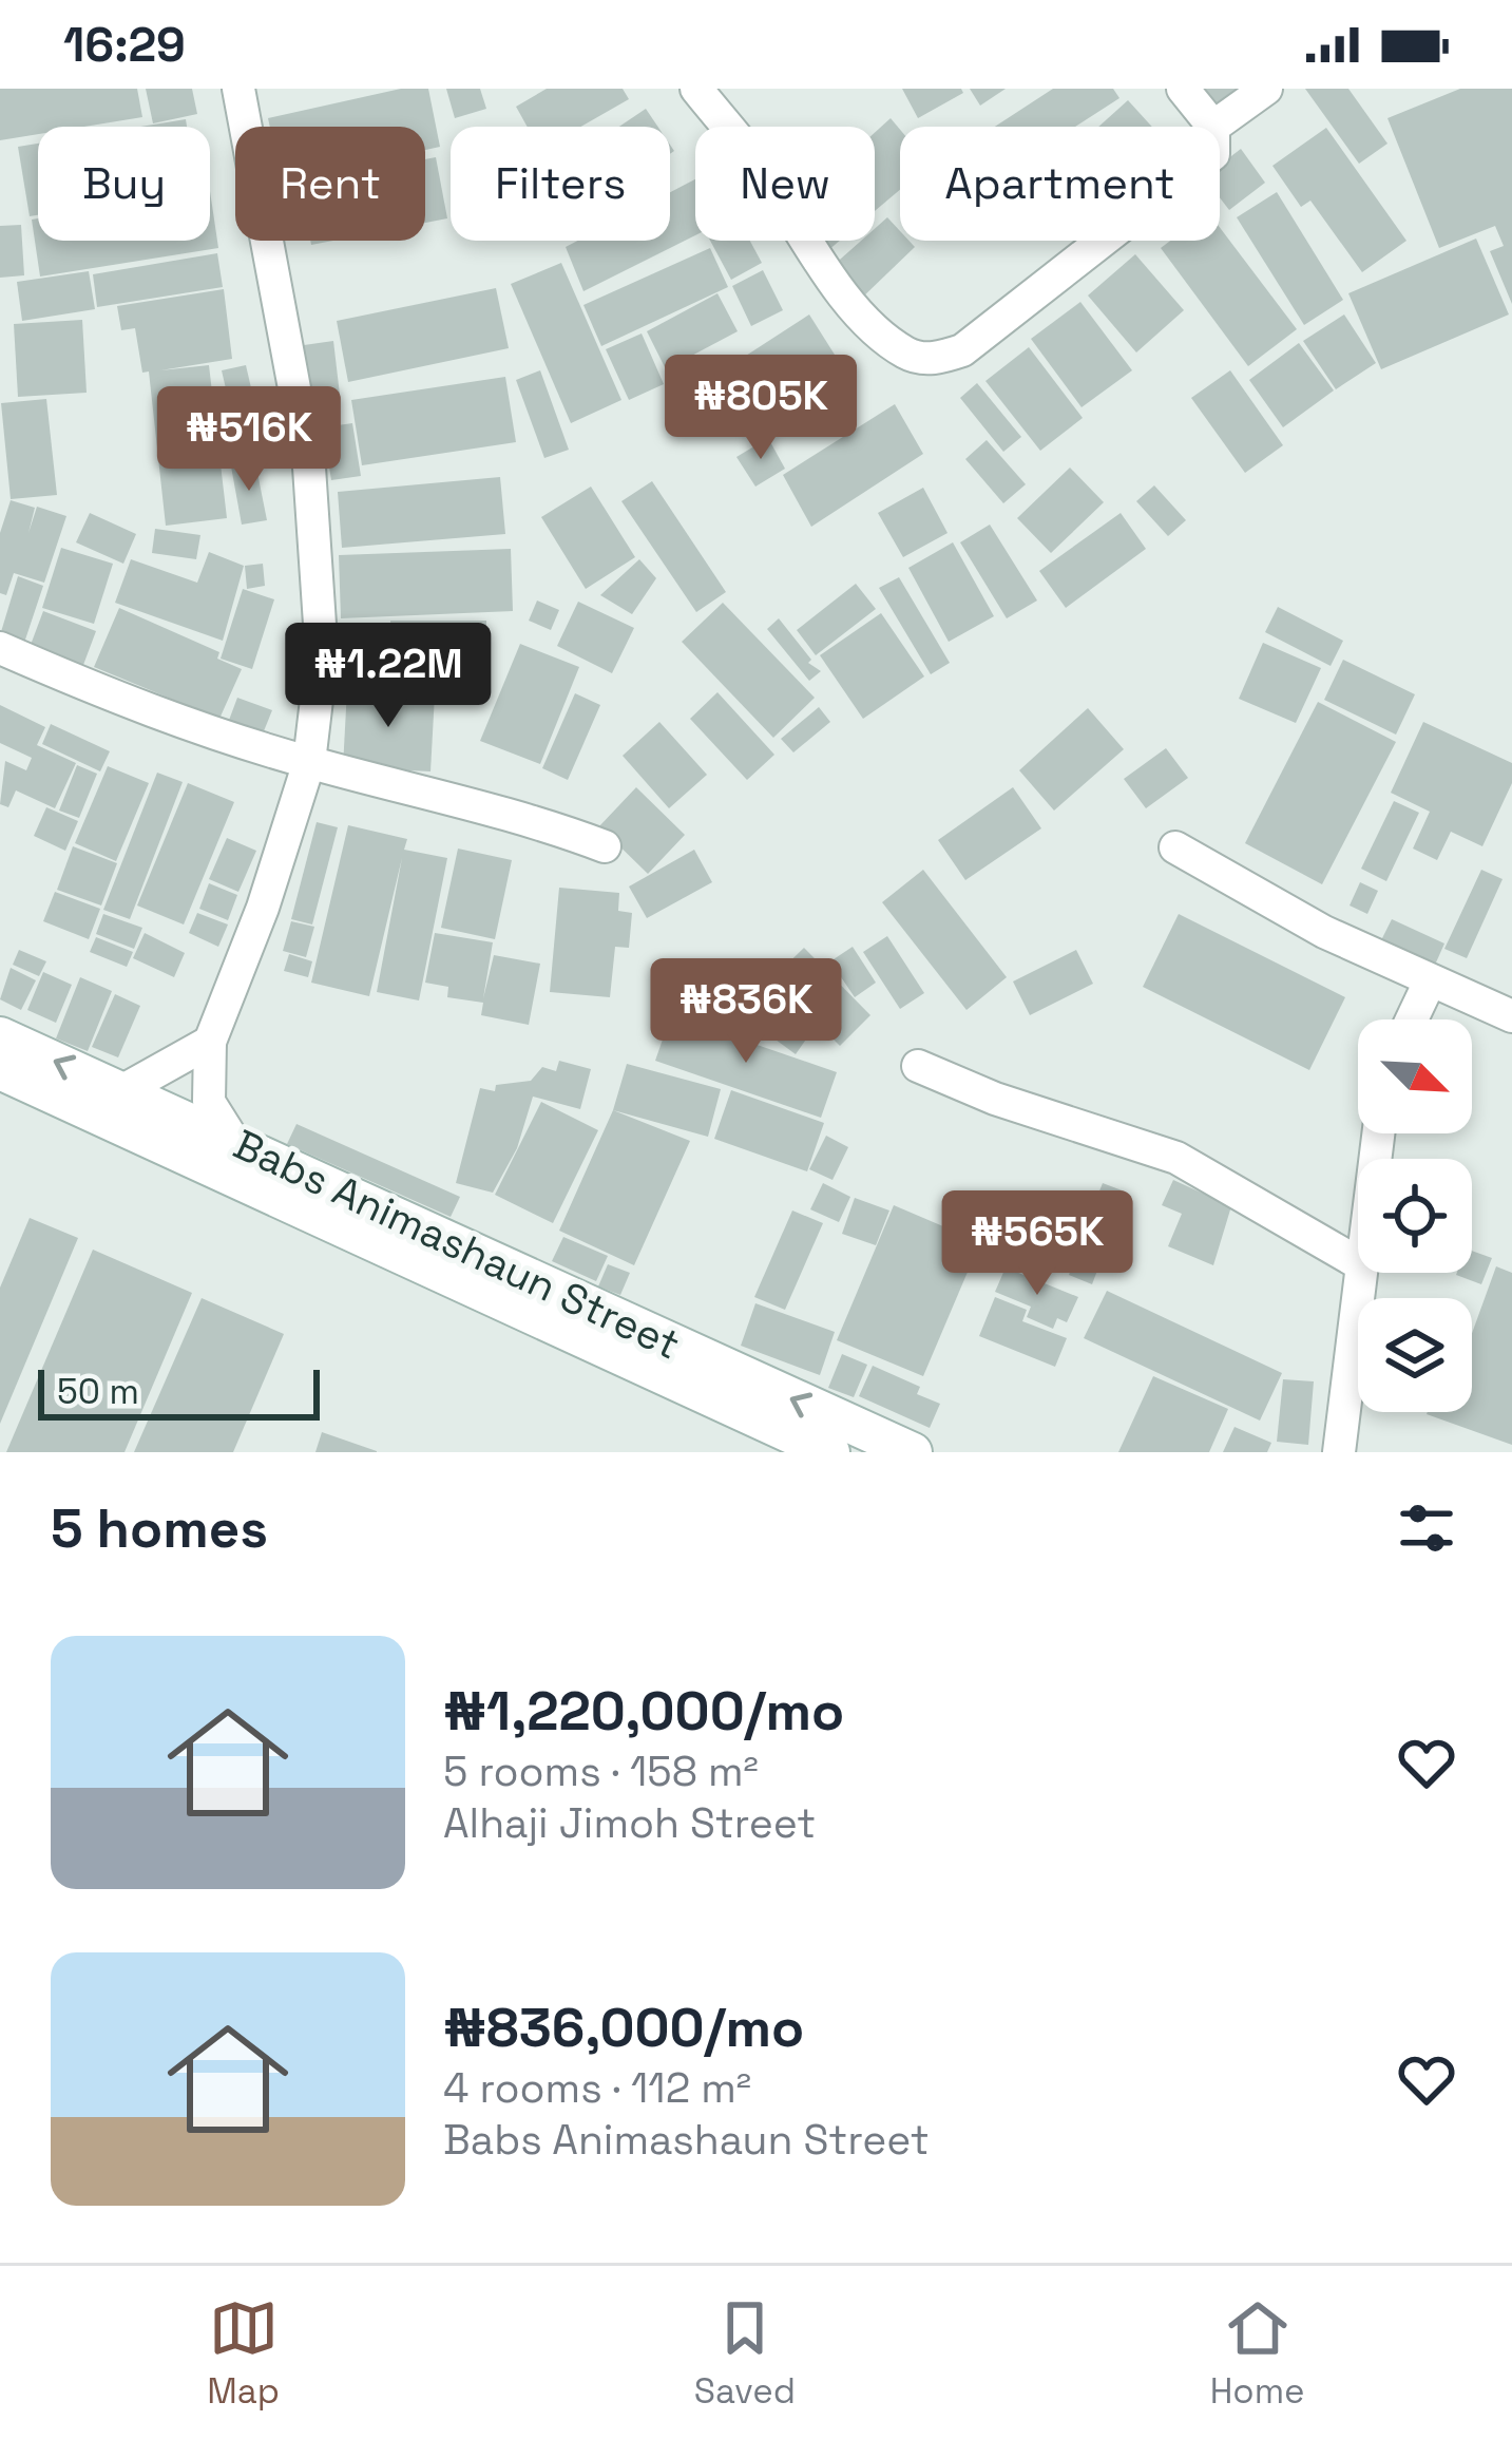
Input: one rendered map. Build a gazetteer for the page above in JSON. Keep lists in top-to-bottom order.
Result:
{
  "streets": {
    "main road": ["Babs Animashaun Street"]
  },
  "scale_bar": "50 m",
  "north": "bottom right",
  "page": {
    "status": "16:29",
    "chip": [
      "Buy",
      "Rent",
      "Filters",
      "New",
      "Apartment"
    ],
    "price": [
      "₦805K",
      "₦516K",
      "₦1.22M",
      "₦836K",
      "₦565K"
    ],
    "scale": "50 m",
    "heading": "5 homes",
    "list": [
      {
        "name": "₦1,220,000/mo",
        "note": "5 rooms · 158 m² · Alhaji Jimoh Street"
      },
      {
        "name": "₦836,000/mo",
        "note": "4 rooms · 112 m² · Babs Animashaun Street"
      }
    ],
    "tabs": ["Map", "Saved", "Home"]
  }
}
